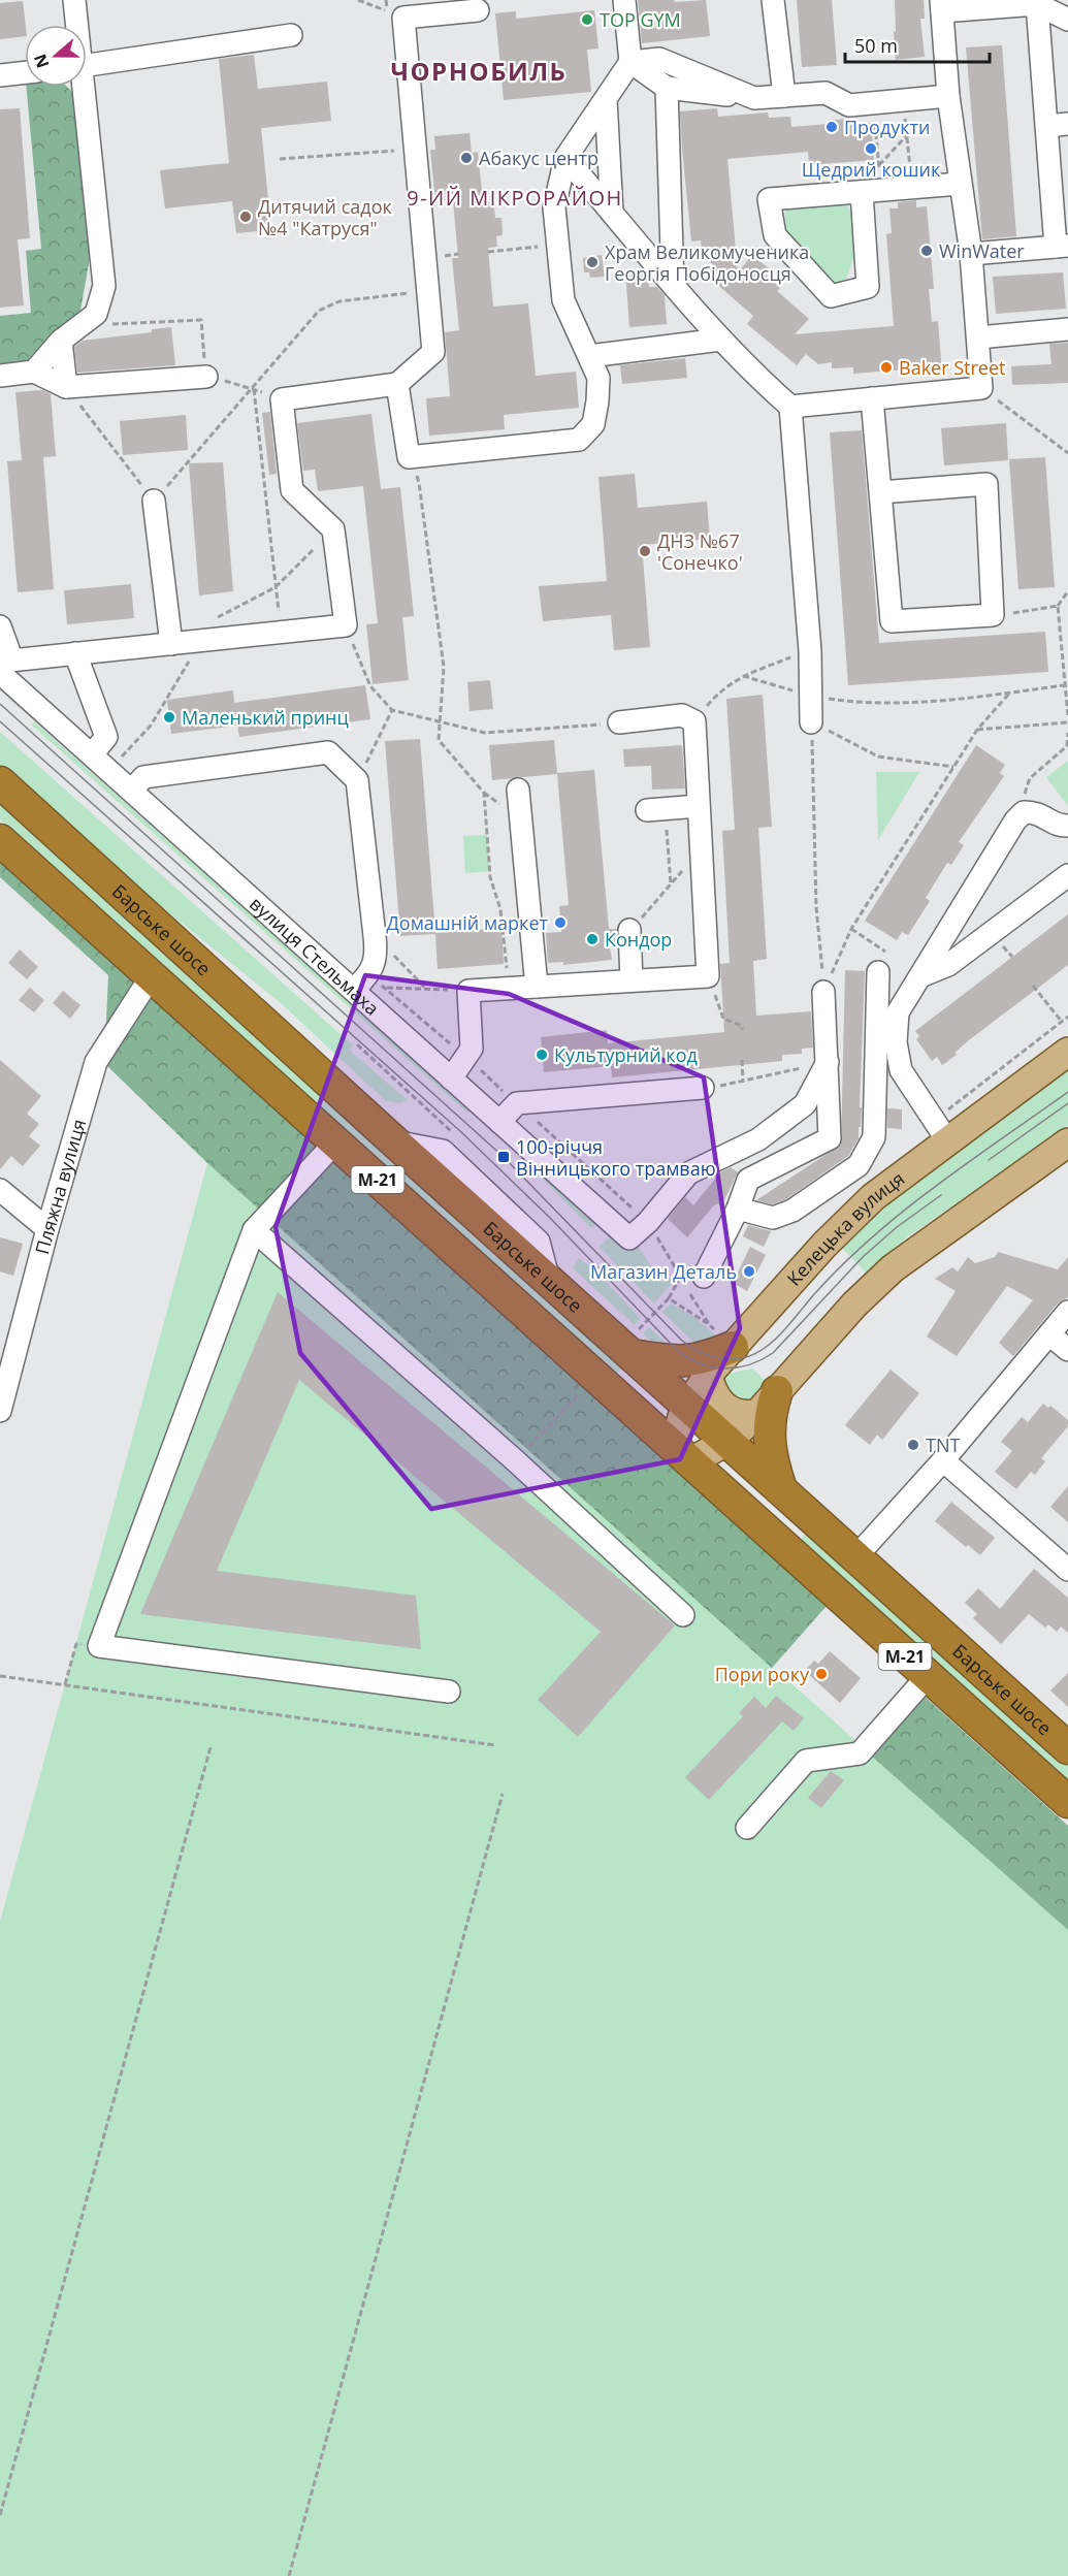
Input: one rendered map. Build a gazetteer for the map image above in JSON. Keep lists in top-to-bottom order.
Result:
{
  "streets": {
    "highway": ["Барське шосе", "М-21"],
    "main road": ["Келецька вулиця"],
    "street": ["вулиця Стельмаха", "Пляжна вулиця"]
  },
  "crossings": [
    ["Барське шосе", "Келецька вулиця"],
    ["М-21", "Пляжна вулиця"],
    ["М-21", "Келецька вулиця"]
  ],
  "districts": ["ЧОРНОБИЛЬ", "9-ИЙ МІКРОРАЙОН"],
  "places": {
    "other": [
      "TOP GYM",
      "Продукти",
      "Щедрий кошик",
      "Абакус центр",
      "Дитячий садок №4 \"Катруся\"",
      "WinWater",
      "Храм Великомученика Георгія Побідоносця",
      "Baker Street",
      "ДНЗ №67 'Сонечко'",
      "Маленький принц",
      "Домашній маркет",
      "Кондор",
      "Культурний код",
      "Магазин Деталь",
      "TNT",
      "Пори року"
    ],
    "transit": ["100-річчя Вінницького трамваю"]
  },
  "scale_bar": "50 m",
  "north": "left"
}
